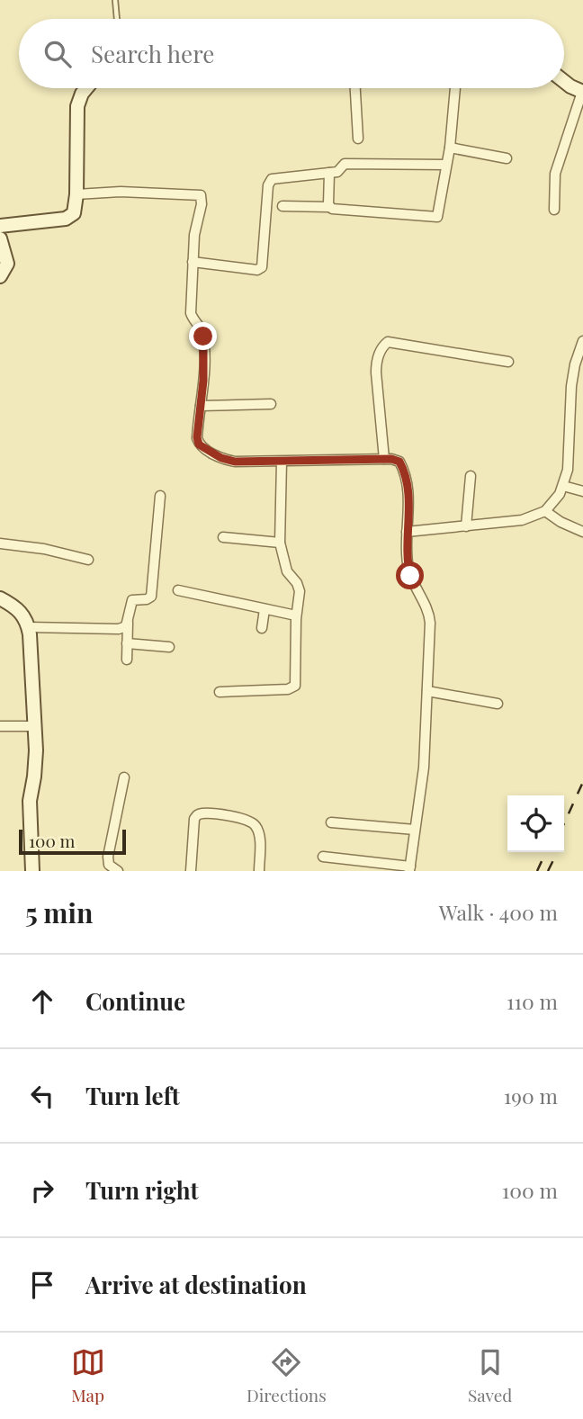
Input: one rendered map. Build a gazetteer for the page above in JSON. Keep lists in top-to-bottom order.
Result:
{
  "scale_bar": "100 m",
  "page": {
    "search": "Search here",
    "scale": "100 m",
    "heading": ["5 min", "Walk · 400 m"],
    "list": [
      ["Continue", "110 m"],
      ["Turn left", "190 m"],
      ["Turn right", "100 m"],
      "Arrive at destination"
    ],
    "nav": ["Map", "Directions", "Saved"]
  }
}
